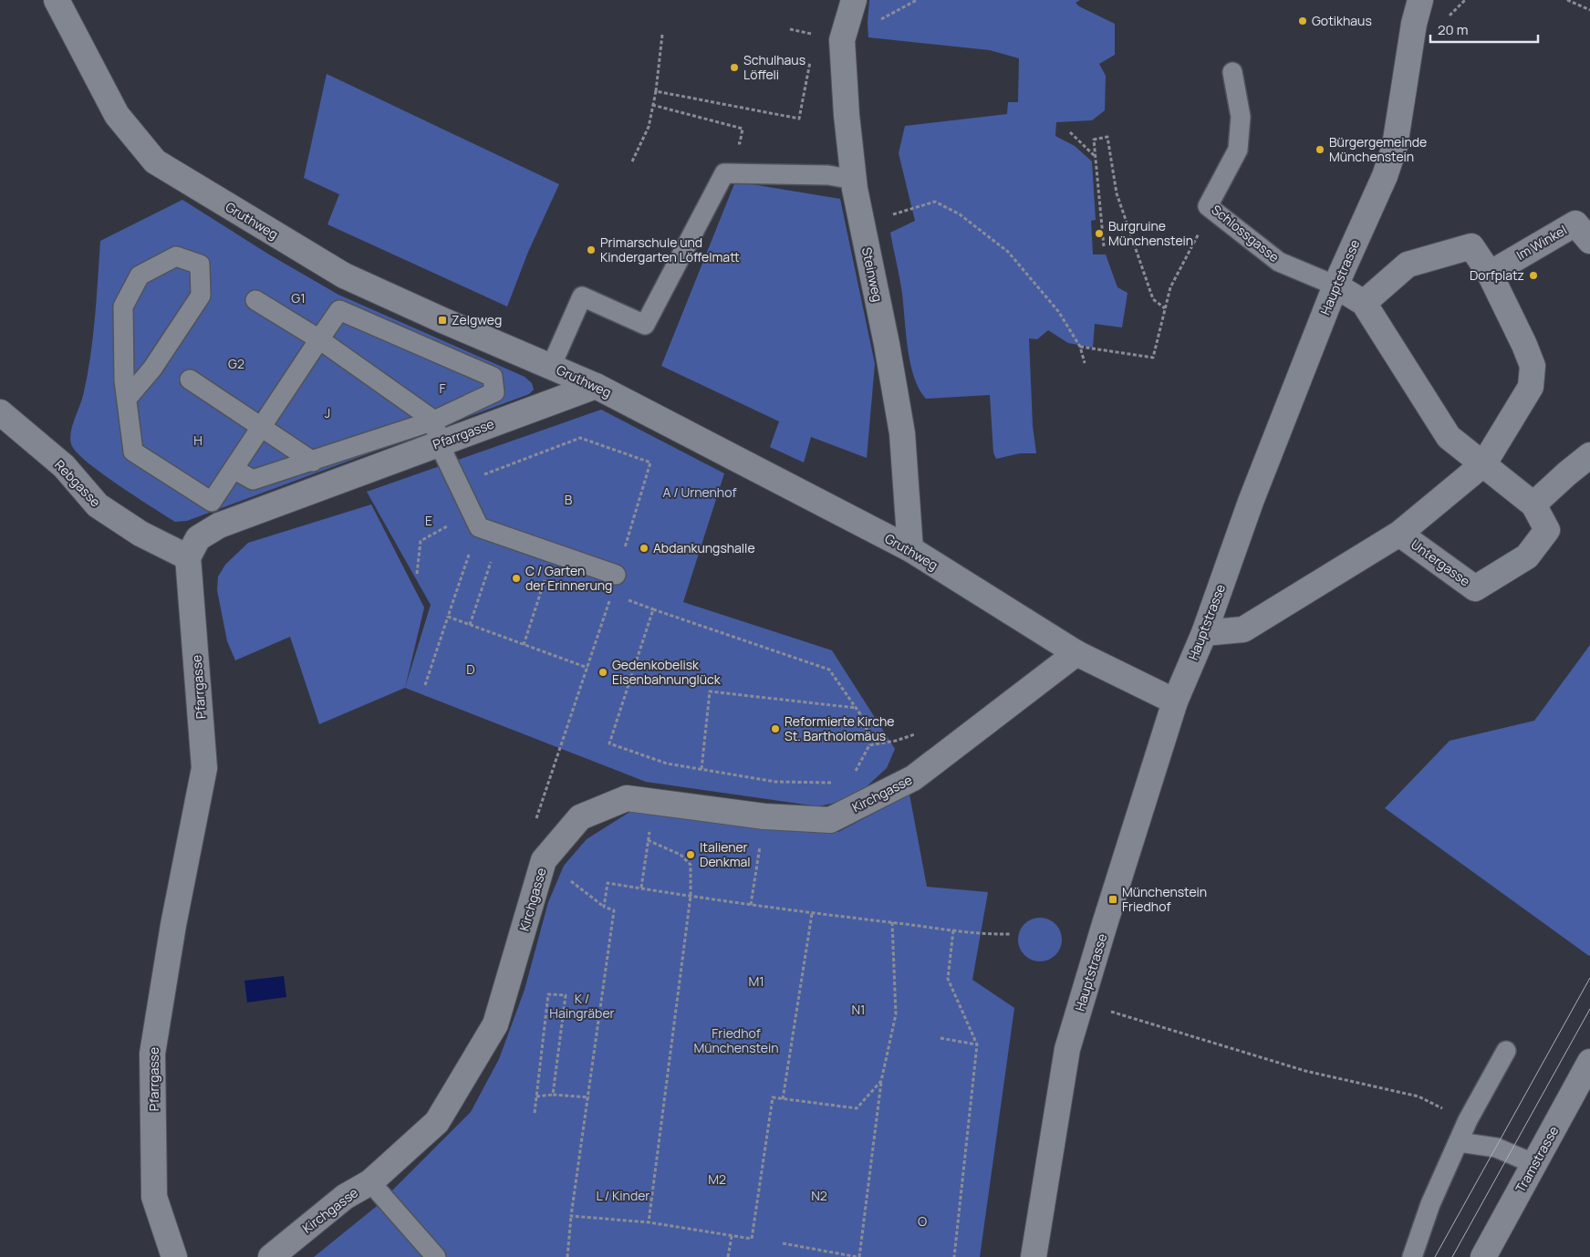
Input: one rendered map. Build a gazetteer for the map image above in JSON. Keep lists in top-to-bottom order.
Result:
{
  "streets": {
    "street": [
      "Gruthweg",
      "Im Winkel",
      "Steinweg",
      "Hauptstrasse",
      "Pfarrgasse",
      "Rebgasse",
      "Untergasse",
      "Kirchgasse",
      "Tramstrasse"
    ],
    "lane": ["Schlossgasse"]
  },
  "crossings": [
    ["Gruthweg", "Steinweg"],
    ["Gruthweg", "Hauptstrasse"],
    ["Gruthweg", "Pfarrgasse"],
    ["Gruthweg", "Kirchgasse"],
    ["Schlossgasse", "Hauptstrasse"],
    ["Im Winkel", "Untergasse"],
    ["Hauptstrasse", "Untergasse"],
    ["Pfarrgasse", "Rebgasse"]
  ],
  "parks": [
    "G1",
    "G2",
    "F",
    "J",
    "H",
    "A / Urnenhof",
    "B",
    "E",
    "D",
    "M1",
    "K / Haingräber",
    "N1",
    "Friedhof Münchenstein",
    "M2",
    "L / Kinder",
    "N2",
    "O"
  ],
  "places": {
    "other": [
      "Gotikhaus",
      "Schulhaus Löffeli",
      "Bürgergemeinde Münchenstein",
      "Burgruine Münchenstein",
      "Primarschule und Kindergarten Löffelmatt",
      "Dorfplatz",
      "Abdankungshalle",
      "C / Garten der Erinnerung",
      "Gedenkobelisk Eisenbahnunglück",
      "Reformierte Kirche St. Bartholomäus",
      "Italiener Denkmal"
    ],
    "transit": ["Zelgweg", "Münchenstein Friedhof"]
  },
  "scale_bar": "20 m"
}
